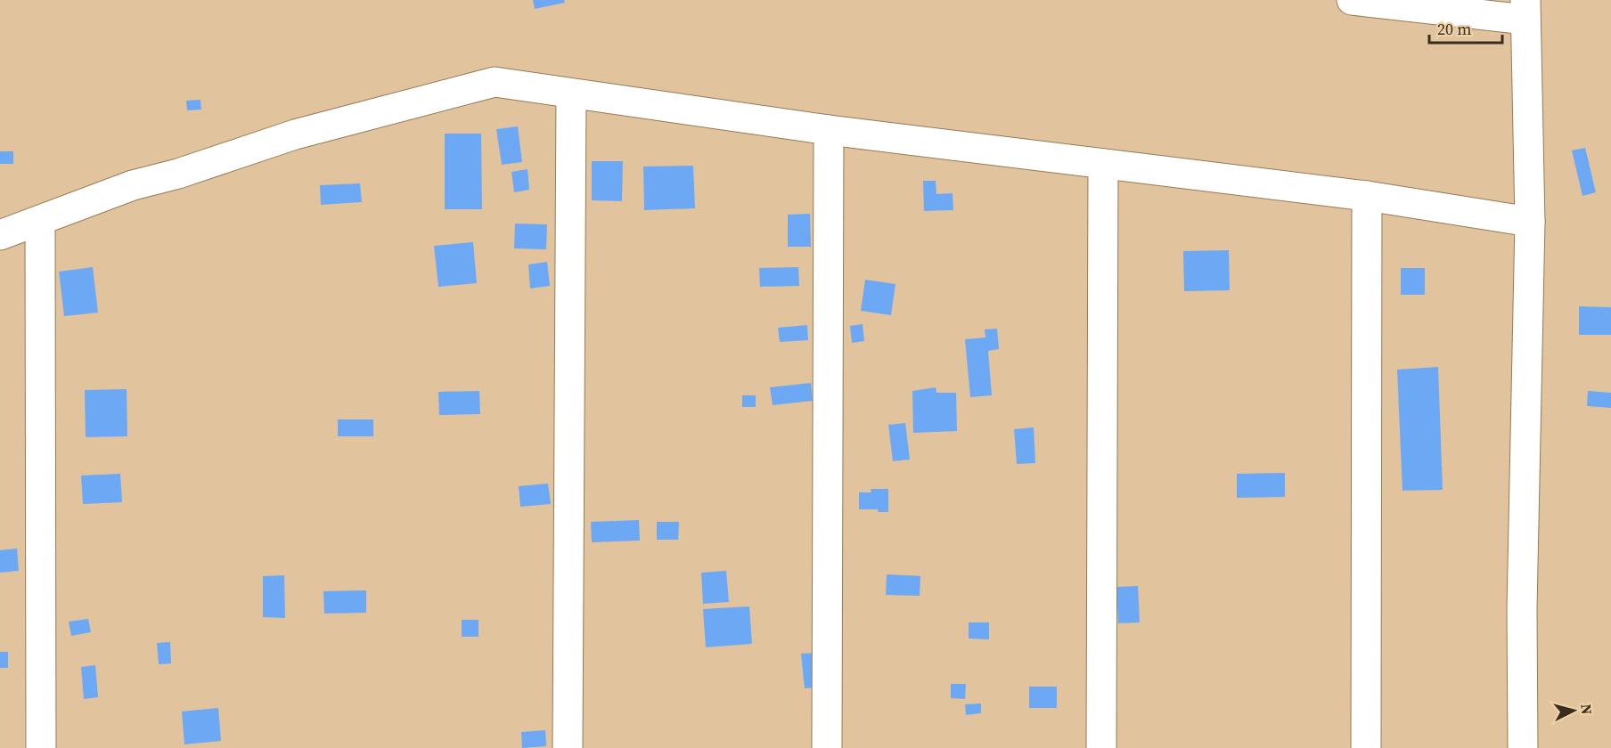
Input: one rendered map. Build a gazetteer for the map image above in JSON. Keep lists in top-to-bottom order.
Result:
{
  "scale_bar": "20 m",
  "north": "right"
}
